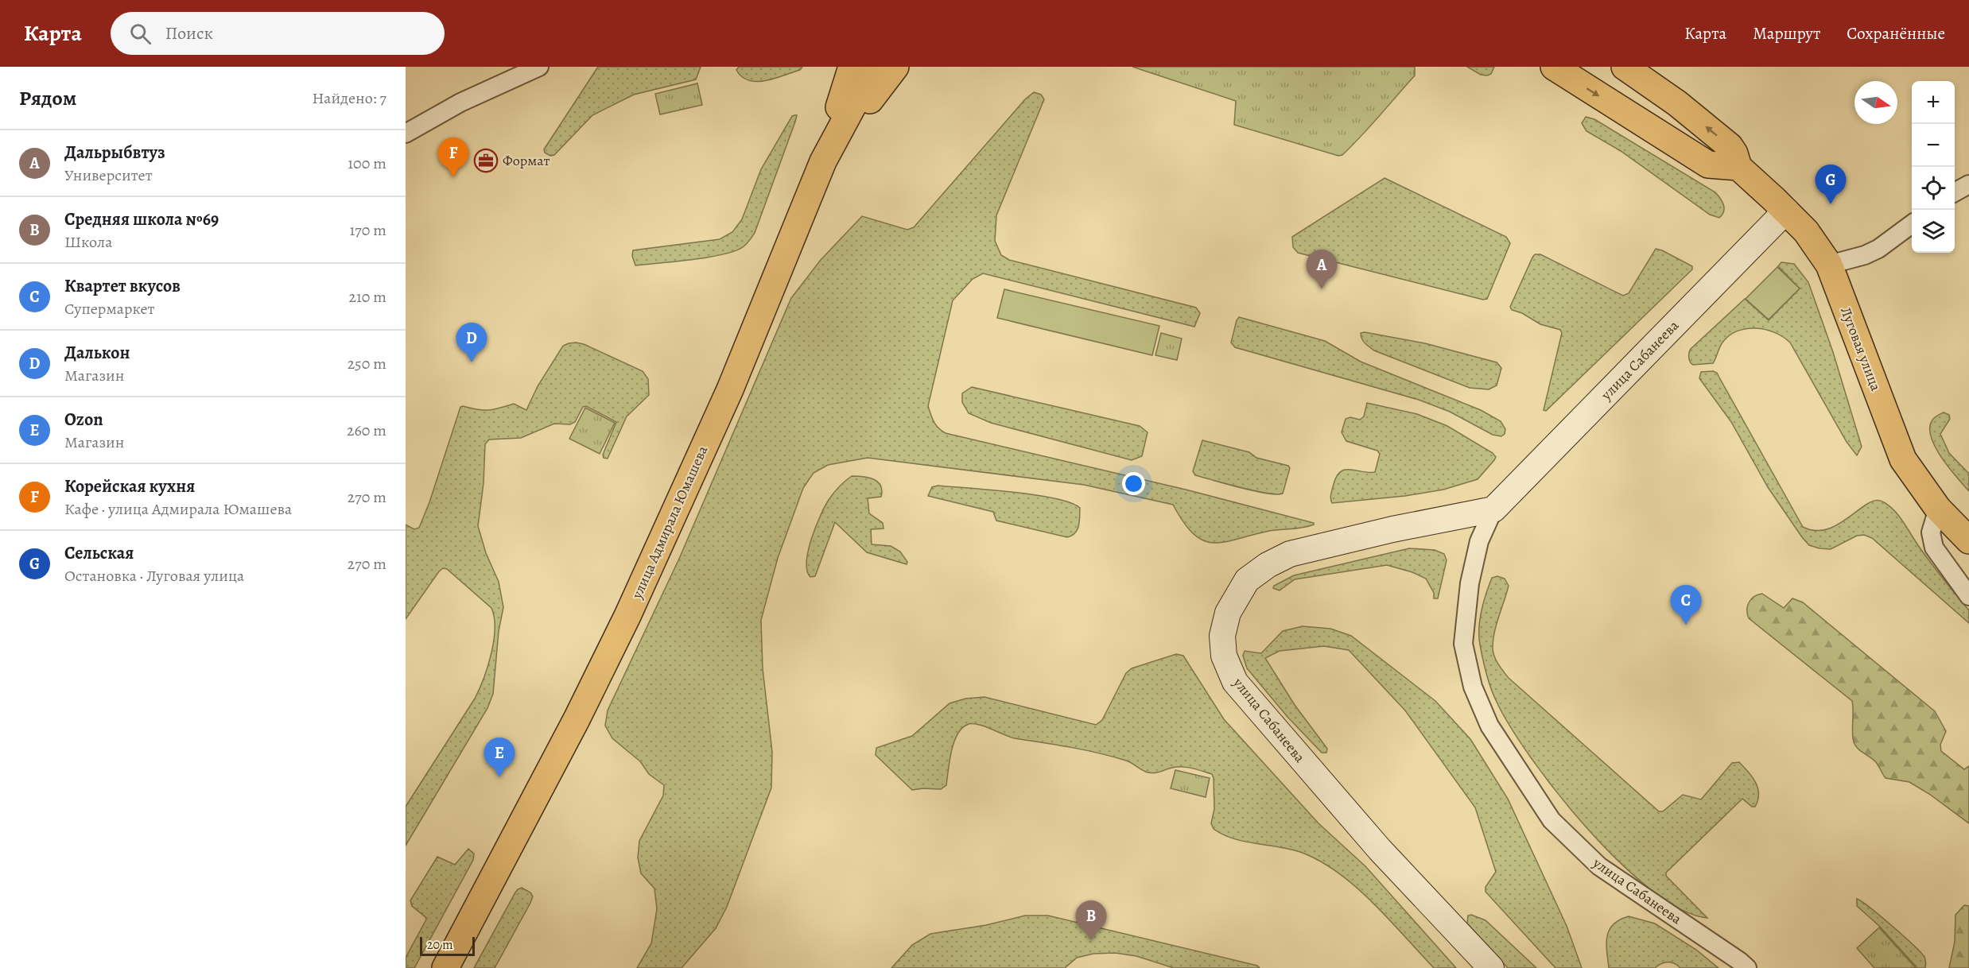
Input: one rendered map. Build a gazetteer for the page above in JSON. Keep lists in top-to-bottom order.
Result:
{
  "streets": {
    "main road": ["Луговая улица", "улица Адмирала Юмашева"],
    "street": ["улица Сабанеева"]
  },
  "crossings": [
    ["Луговая улица", "улица Сабанеева"]
  ],
  "places": {
    "office": ["Формат"]
  },
  "scale_bar": "20 m",
  "north": "right",
  "page": {
    "header": "Карта",
    "search": "Поиск",
    "nav": ["Карта", "Маршрут", "Сохранённые"],
    "heading": ["Рядом", "Найдено: 7"],
    "map_buttons": ["+", "−"],
    "list": [
      {
        "mark": "A",
        "name": "Дальрыбвтуз",
        "note": "Университет",
        "value": "100 m"
      },
      {
        "mark": "B",
        "name": "Средняя школа №69",
        "note": "Школа",
        "value": "170 m"
      },
      {
        "mark": "C",
        "name": "Квартет вкусов",
        "note": "Супермаркет",
        "value": "210 m"
      },
      {
        "mark": "D",
        "name": "Далькон",
        "note": "Магазин",
        "value": "250 m"
      },
      {
        "mark": "E",
        "name": "Ozon",
        "note": "Магазин",
        "value": "260 m"
      },
      {
        "mark": "F",
        "name": "Корейская кухня",
        "note": "Кафе · улица Адмирала Юмашева",
        "value": "270 m"
      },
      {
        "mark": "G",
        "name": "Сельская",
        "note": "Остановка · Луговая улица",
        "value": "270 m"
      }
    ],
    "pins": [
      "F",
      "G",
      "A",
      "D",
      "C",
      "E",
      "B"
    ],
    "scale": "20 m"
  }
}
